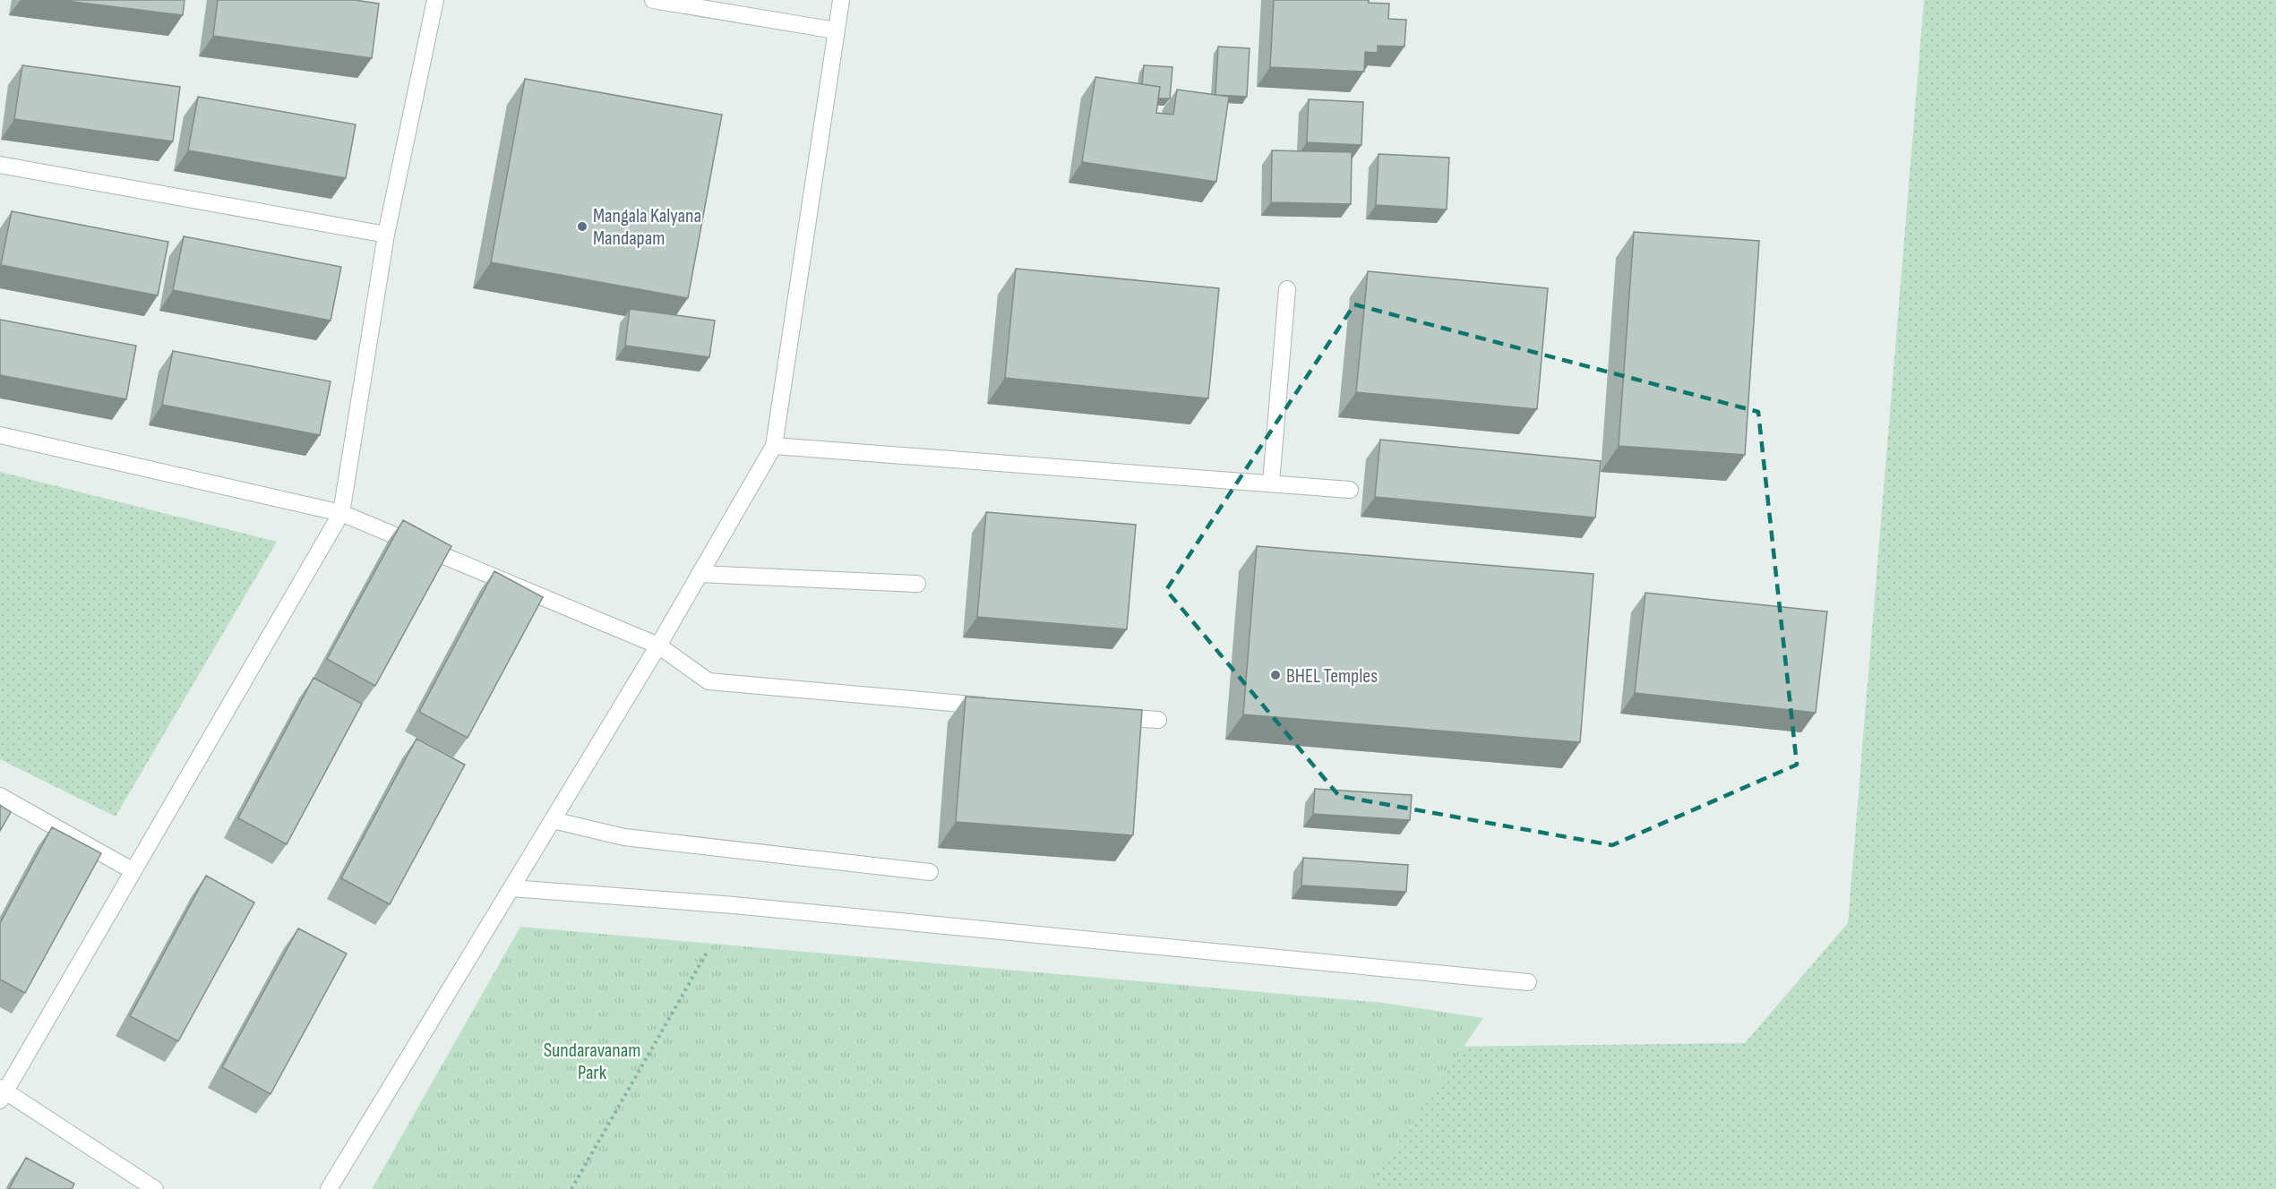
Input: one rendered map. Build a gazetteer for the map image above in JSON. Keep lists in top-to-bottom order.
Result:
{
  "parks": ["Sundaravanam Park"],
  "places": ["Mangala Kalyana Mandapam", "BHEL Temples"]
}
